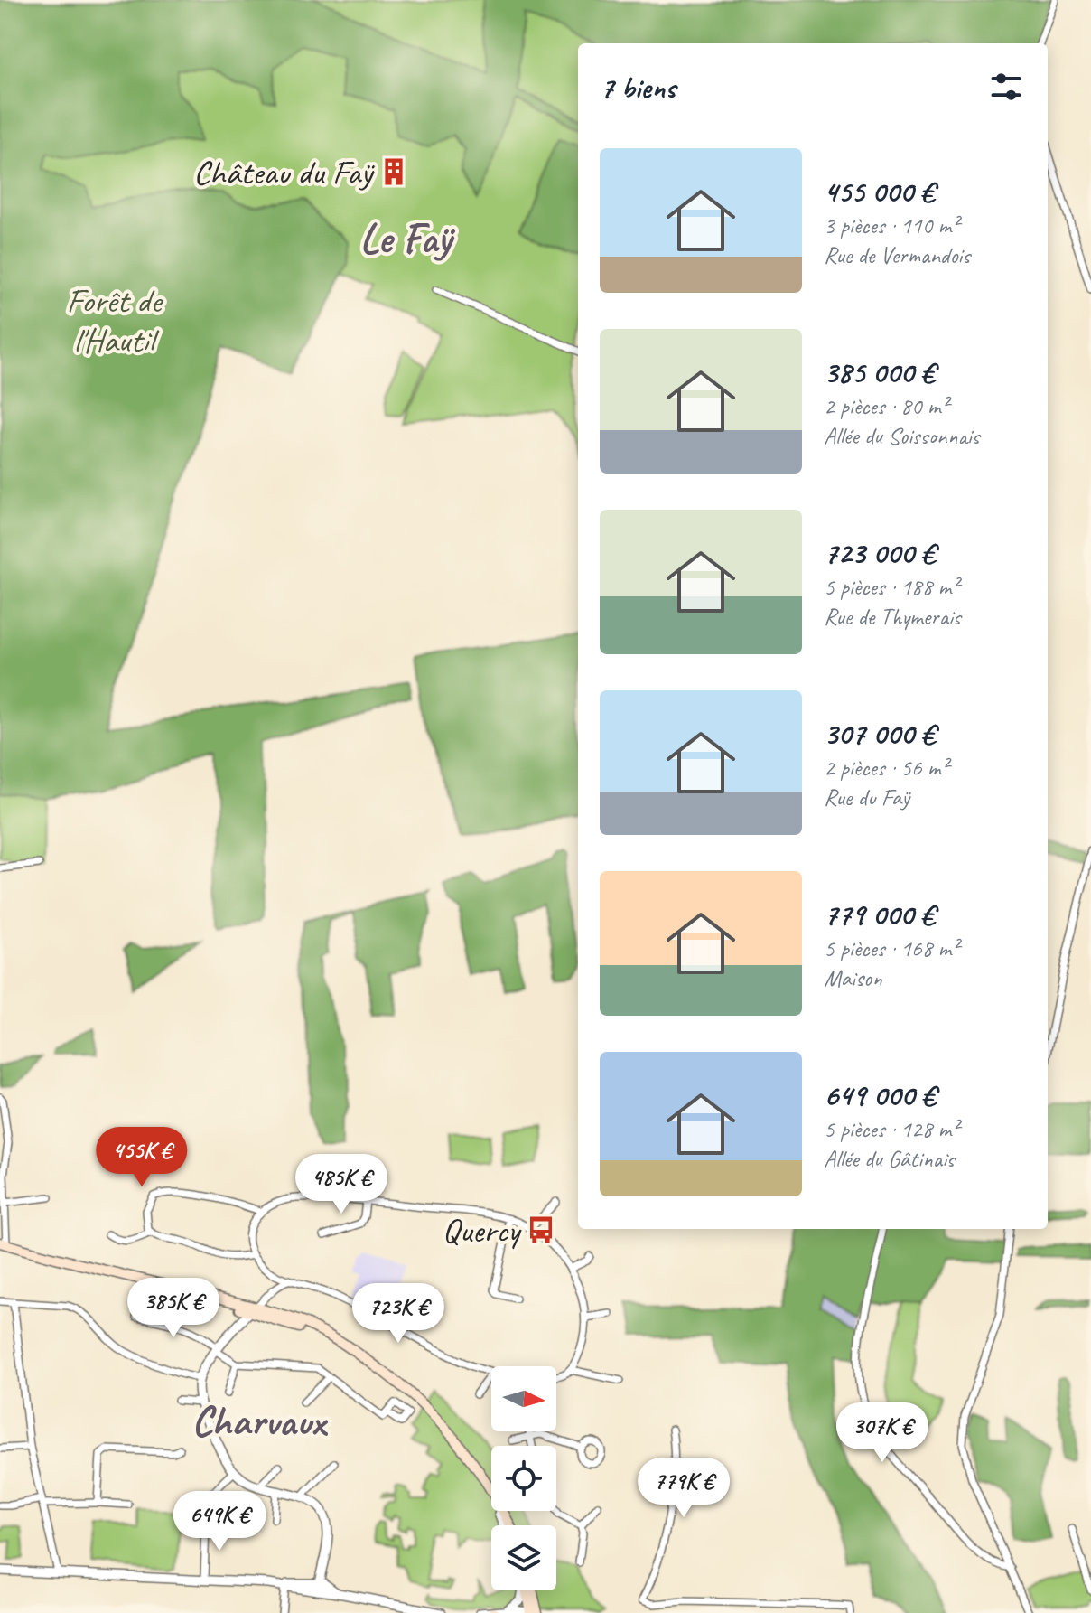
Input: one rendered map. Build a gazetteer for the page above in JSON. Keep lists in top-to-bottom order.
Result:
{
  "districts": ["Le Faÿ", "Charvaux"],
  "parks": ["Forêt de l'Hautil"],
  "places": {
    "building": ["Château du Faÿ"],
    "bus stop": ["Quercy"]
  },
  "north": "right",
  "page": {
    "heading": "7 biens",
    "list": [
      {
        "name": "455 000 €",
        "note": "3 pièces · 110 m² · Rue de Vermandois"
      },
      {
        "name": "385 000 €",
        "note": "2 pièces · 80 m² · Allée du Soissonnais"
      },
      {
        "name": "723 000 €",
        "note": "5 pièces · 188 m² · Rue de Thymerais"
      },
      {
        "name": "307 000 €",
        "note": "2 pièces · 56 m² · Rue du Faÿ"
      },
      {
        "name": "779 000 €",
        "note": "5 pièces · 168 m² · Maison"
      },
      {
        "name": "649 000 €",
        "note": "5 pièces · 128 m² · Allée du Gâtinais"
      }
    ],
    "price": [
      "455K €",
      "485K €",
      "385K €",
      "723K €",
      "307K €",
      "779K €",
      "649K €"
    ]
  }
}
